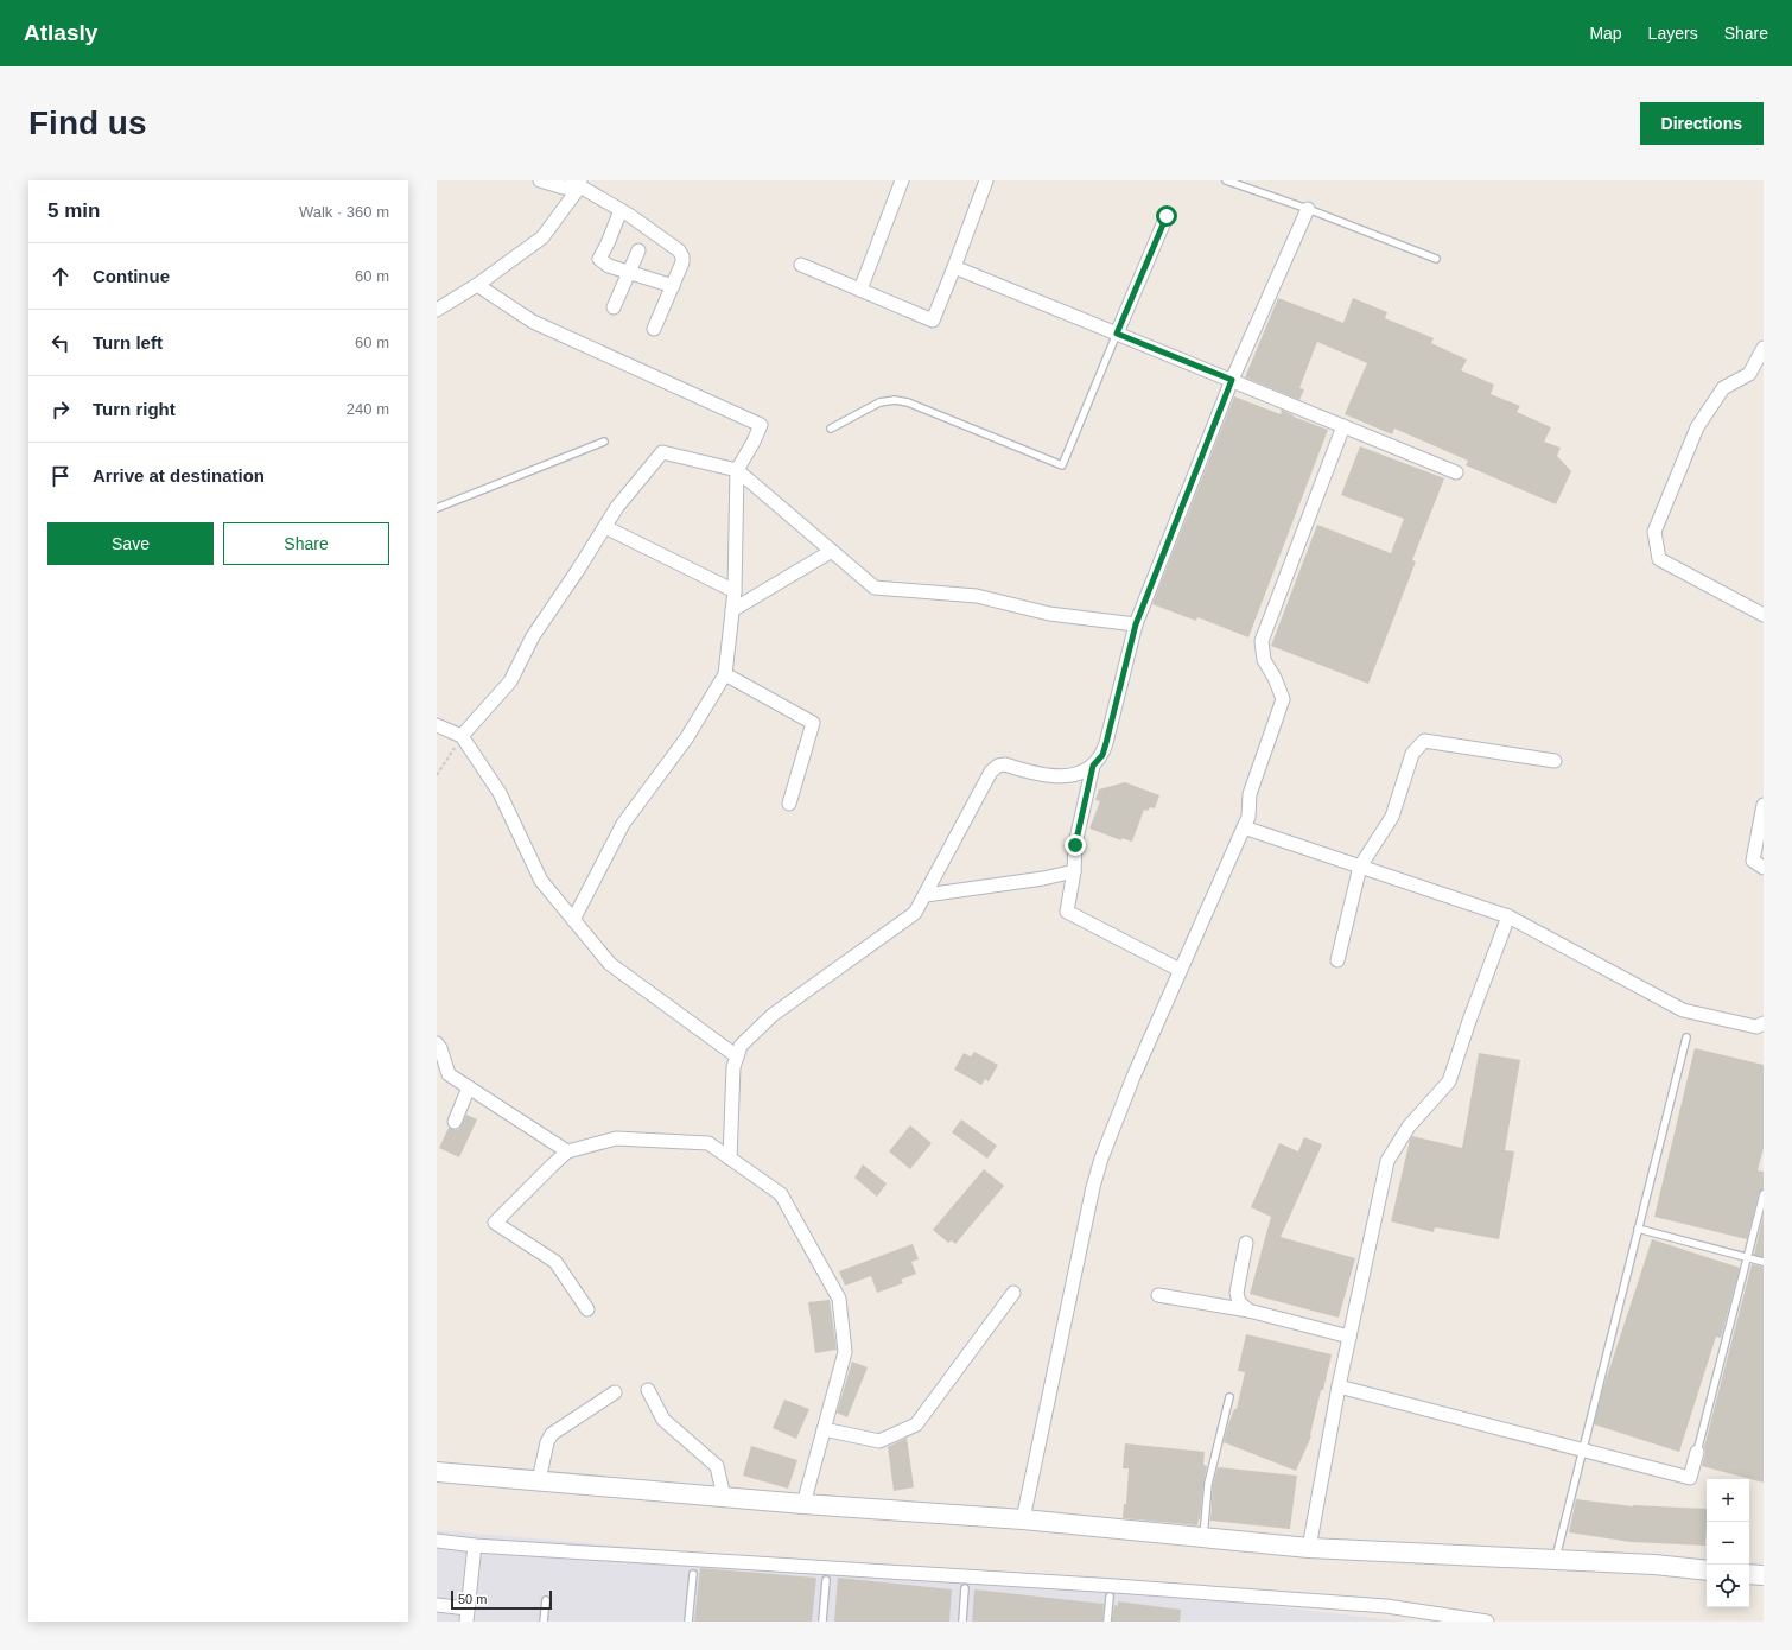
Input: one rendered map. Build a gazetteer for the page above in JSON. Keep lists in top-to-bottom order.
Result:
{
  "scale_bar": "50 m",
  "page": {
    "header": "Atlasly",
    "nav": ["Map", "Layers", "Share"],
    "buttons": [
      "Directions",
      ["Save", "Share"]
    ],
    "title": "Find us",
    "heading": ["5 min", "Walk · 360 m"],
    "list": [
      ["Continue", "60 m"],
      ["Turn left", "60 m"],
      ["Turn right", "240 m"],
      "Arrive at destination"
    ],
    "map_buttons": ["+", "−"],
    "scale": "50 m"
  }
}
